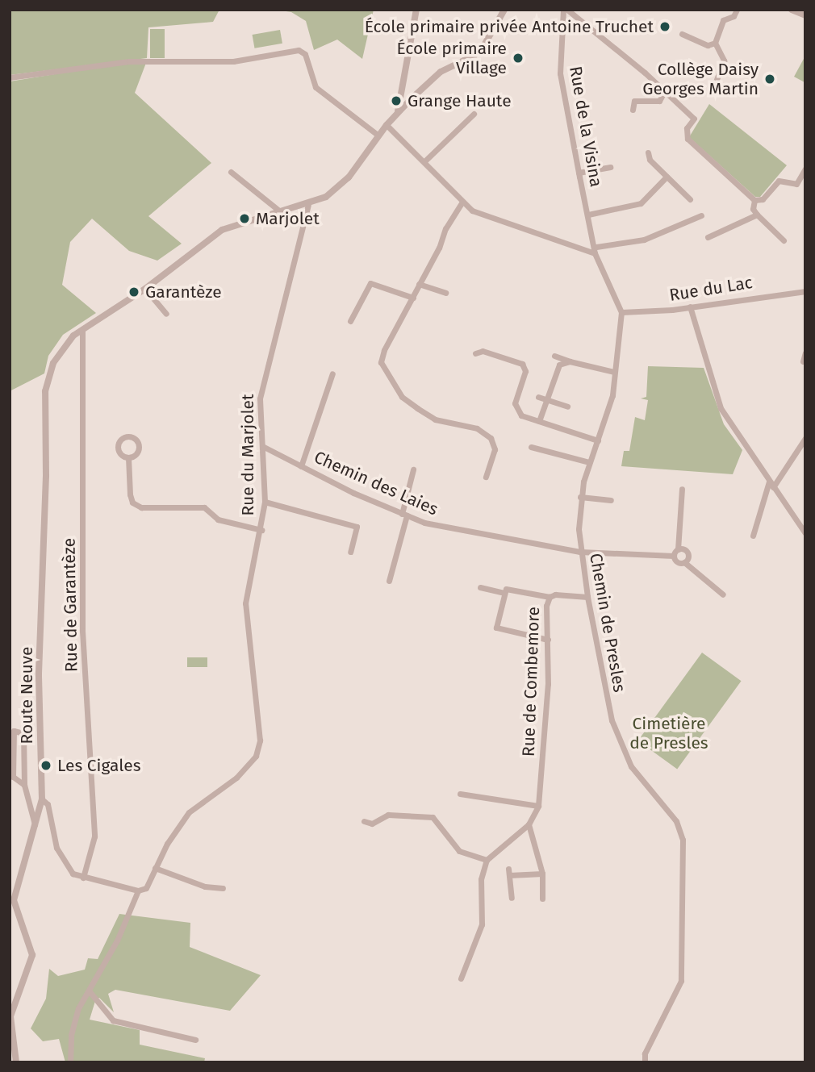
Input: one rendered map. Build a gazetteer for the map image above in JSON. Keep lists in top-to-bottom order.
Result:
{
  "streets": {
    "street": [
      "Rue de la Visina",
      "Rue du Lac",
      "Rue du Marjolet",
      "Chemin des Laies",
      "Rue de Garantèze",
      "Chemin de Presles",
      "Rue de Combemore",
      "Route Neuve"
    ]
  },
  "crossings": [
    ["Rue de la Visina", "Rue du Lac"],
    ["Rue de la Visina", "Chemin de Presles"],
    ["Rue du Lac", "Chemin de Presles"],
    ["Rue du Marjolet", "Chemin des Laies"],
    ["Rue du Marjolet", "Route Neuve"],
    ["Chemin des Laies", "Chemin de Presles"],
    ["Rue de Garantèze", "Route Neuve"],
    ["Chemin de Presles", "Rue de Combemore"]
  ],
  "parks": ["Cimetière de Presles"],
  "places": [
    "École primaire privée Antoine Truchet",
    "École primaire Village",
    "Collège Daisy Georges Martin",
    "Grange Haute",
    "Marjolet",
    "Garantèze",
    "Les Cigales"
  ]
}
